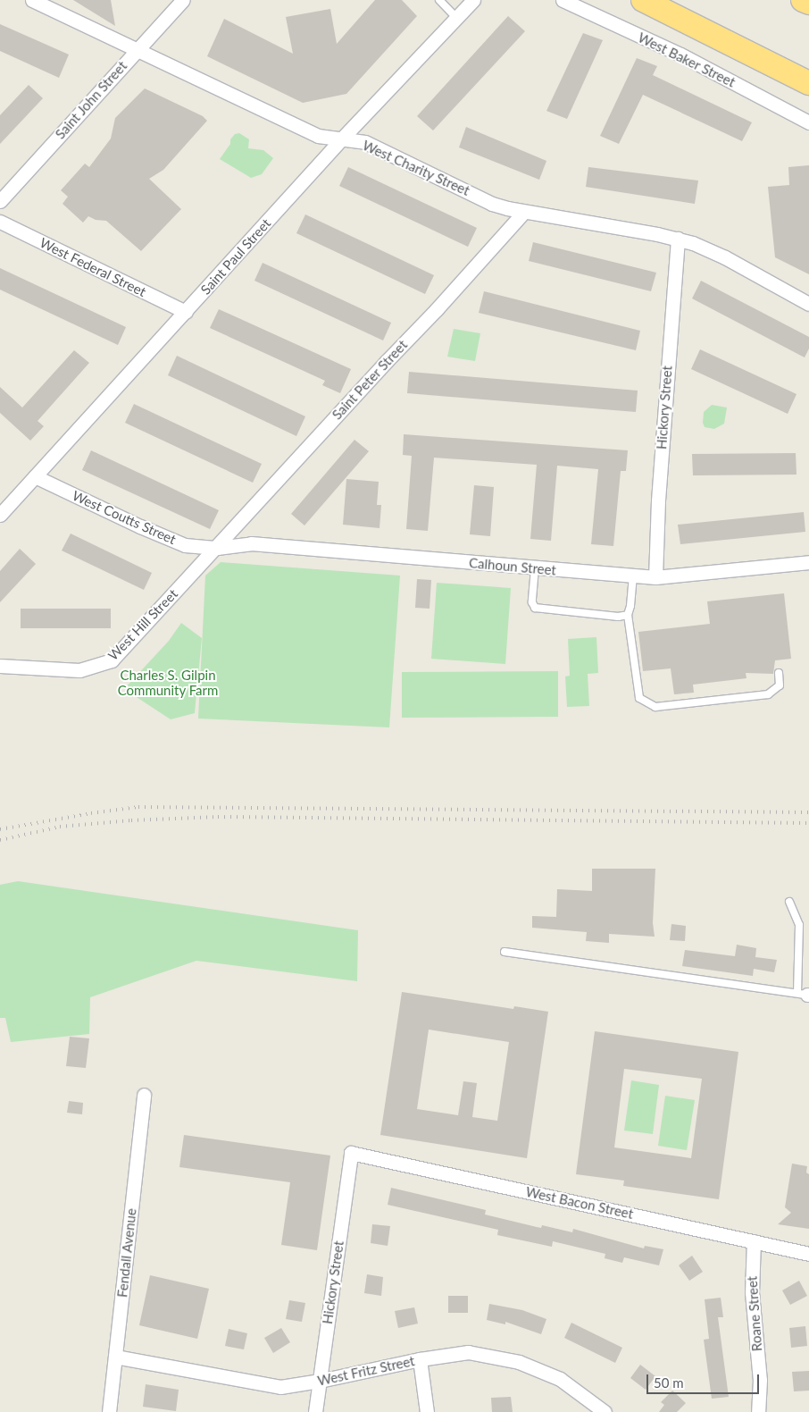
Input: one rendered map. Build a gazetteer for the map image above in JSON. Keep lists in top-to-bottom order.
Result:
{
  "streets": {
    "street": [
      "West Baker Street",
      "Saint John Street",
      "West Charity Street",
      "Saint Paul Street",
      "West Federal Street",
      "Saint Peter Street",
      "Hickory Street",
      "West Coutts Street",
      "Calhoun Street",
      "West Hill Street",
      "West Bacon Street",
      "Fendall Avenue",
      "Roane Street",
      "West Fritz Street"
    ]
  },
  "crossings": [
    ["Saint John Street", "West Charity Street"],
    ["West Charity Street", "Saint Paul Street"],
    ["West Charity Street", "Saint Peter Street"],
    ["West Charity Street", "Hickory Street"],
    ["Saint Paul Street", "West Federal Street"],
    ["Saint Paul Street", "West Coutts Street"],
    ["Saint Peter Street", "West Coutts Street"],
    ["Saint Peter Street", "Calhoun Street"],
    ["Saint Peter Street", "West Hill Street"],
    ["Hickory Street", "Calhoun Street"],
    ["Hickory Street", "West Bacon Street"],
    ["Hickory Street", "West Fritz Street"],
    ["West Coutts Street", "Calhoun Street"],
    ["West Coutts Street", "West Hill Street"],
    ["Calhoun Street", "West Hill Street"],
    ["West Bacon Street", "Roane Street"],
    ["Fendall Avenue", "West Fritz Street"]
  ],
  "parks": ["Charles S. Gilpin Community Farm"],
  "scale_bar": "50 m"
}
